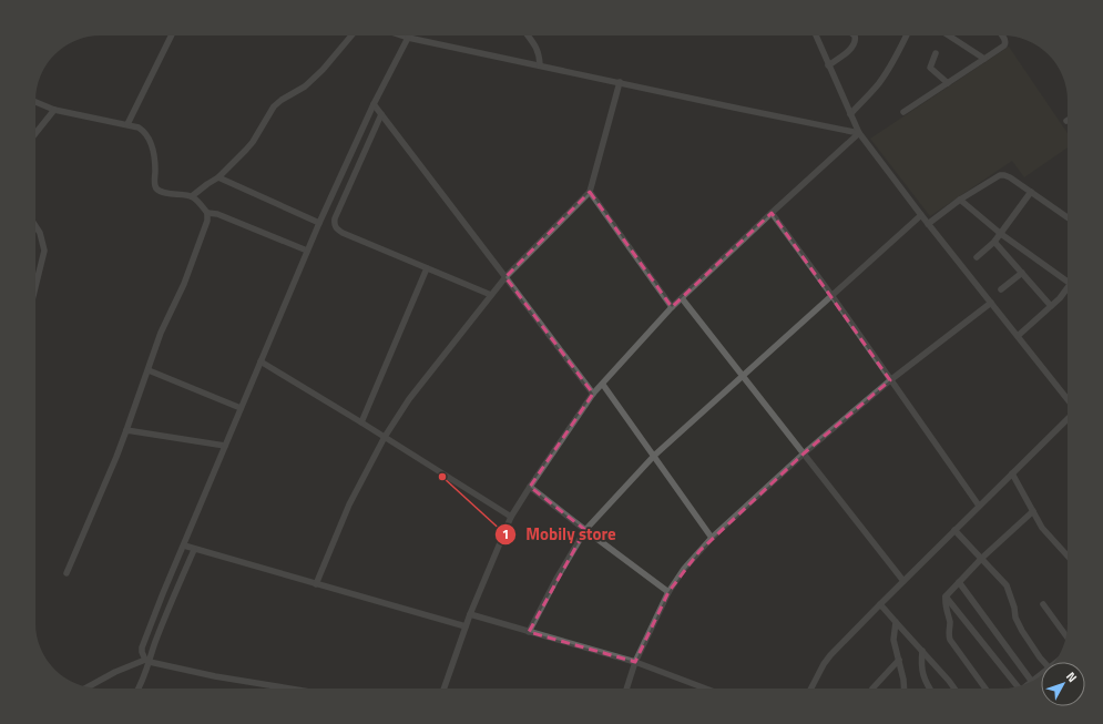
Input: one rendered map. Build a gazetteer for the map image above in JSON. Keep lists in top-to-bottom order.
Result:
{
  "places": ["Mobily store"],
  "north": "top right"
}
